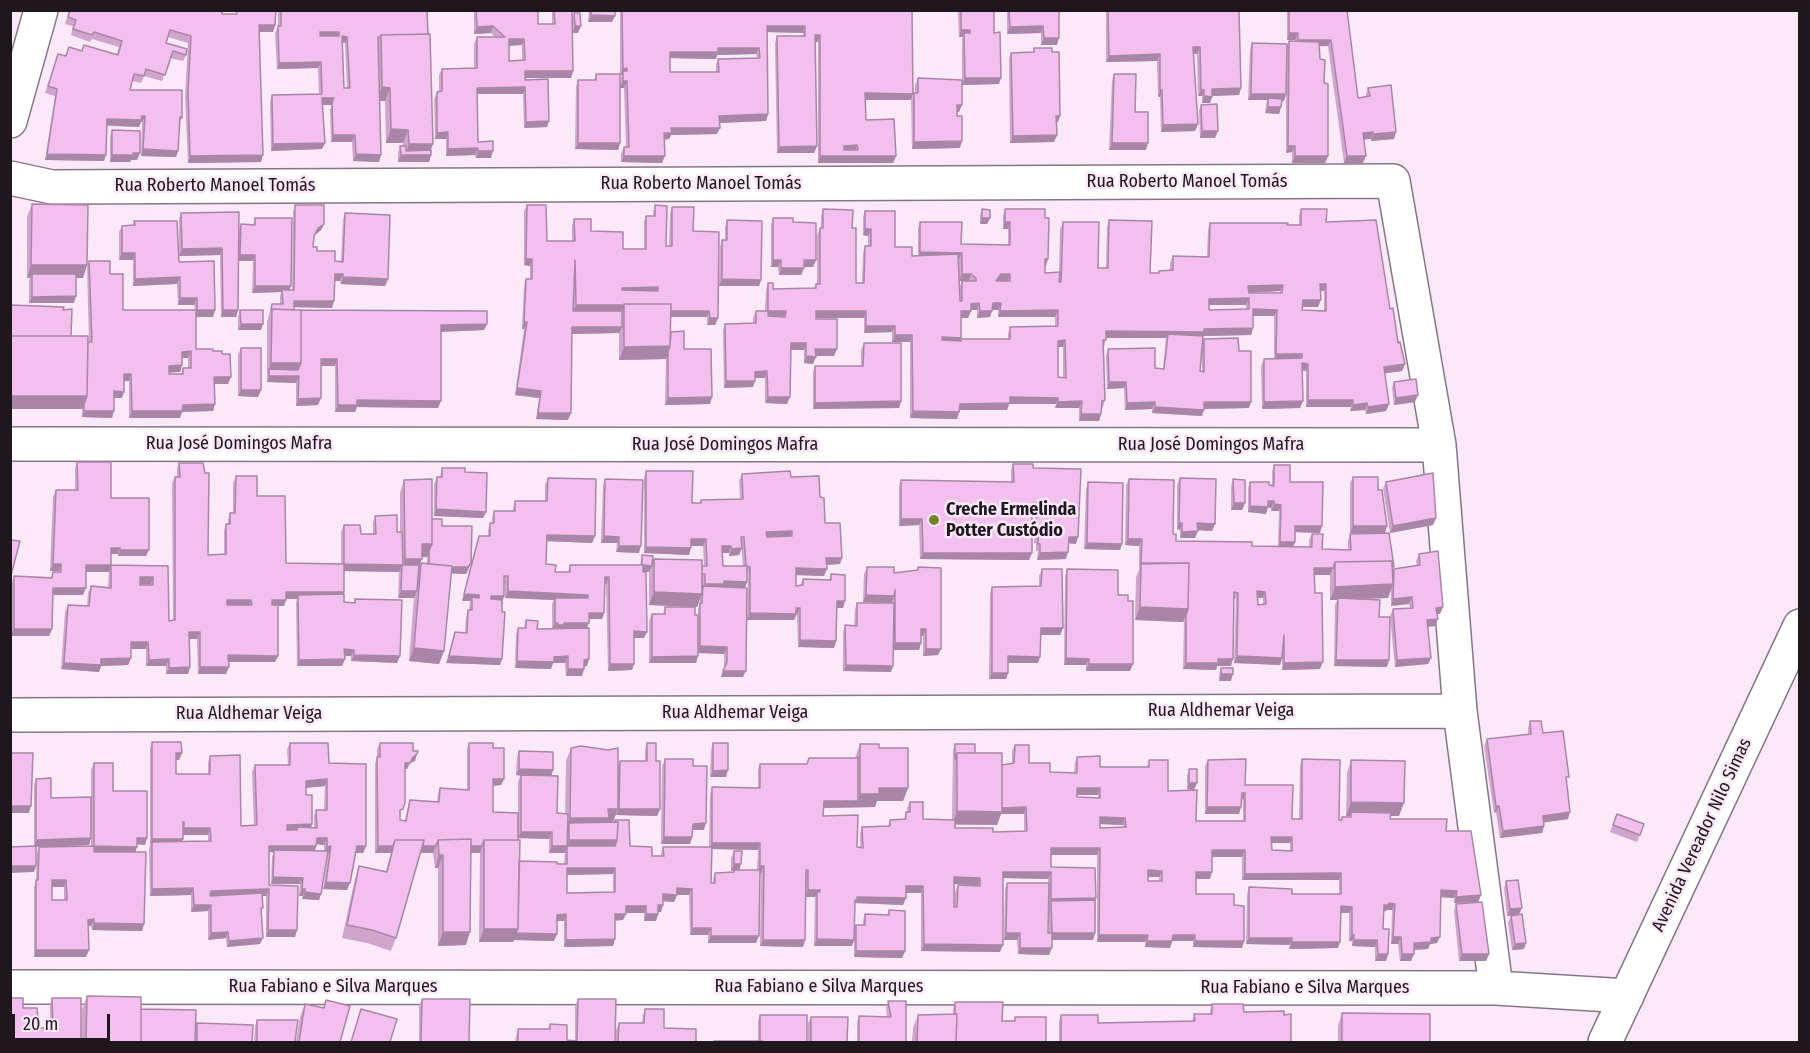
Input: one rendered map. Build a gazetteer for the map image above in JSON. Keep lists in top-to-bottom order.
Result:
{
  "streets": {
    "street": [
      "Rua Roberto Manoel Tomás",
      "Rua José Domingos Mafra",
      "Rua Aldhemar Veiga",
      "Avenida Vereador Nilo Simas",
      "Rua Fabiano e Silva Marques"
    ]
  },
  "crossings": [
    ["Rua Roberto Manoel Tomás", "Rua José Domingos Mafra"],
    ["Avenida Vereador Nilo Simas", "Rua Fabiano e Silva Marques"]
  ],
  "places": ["Creche Ermelinda Potter Custódio"],
  "scale_bar": "20 m"
}
